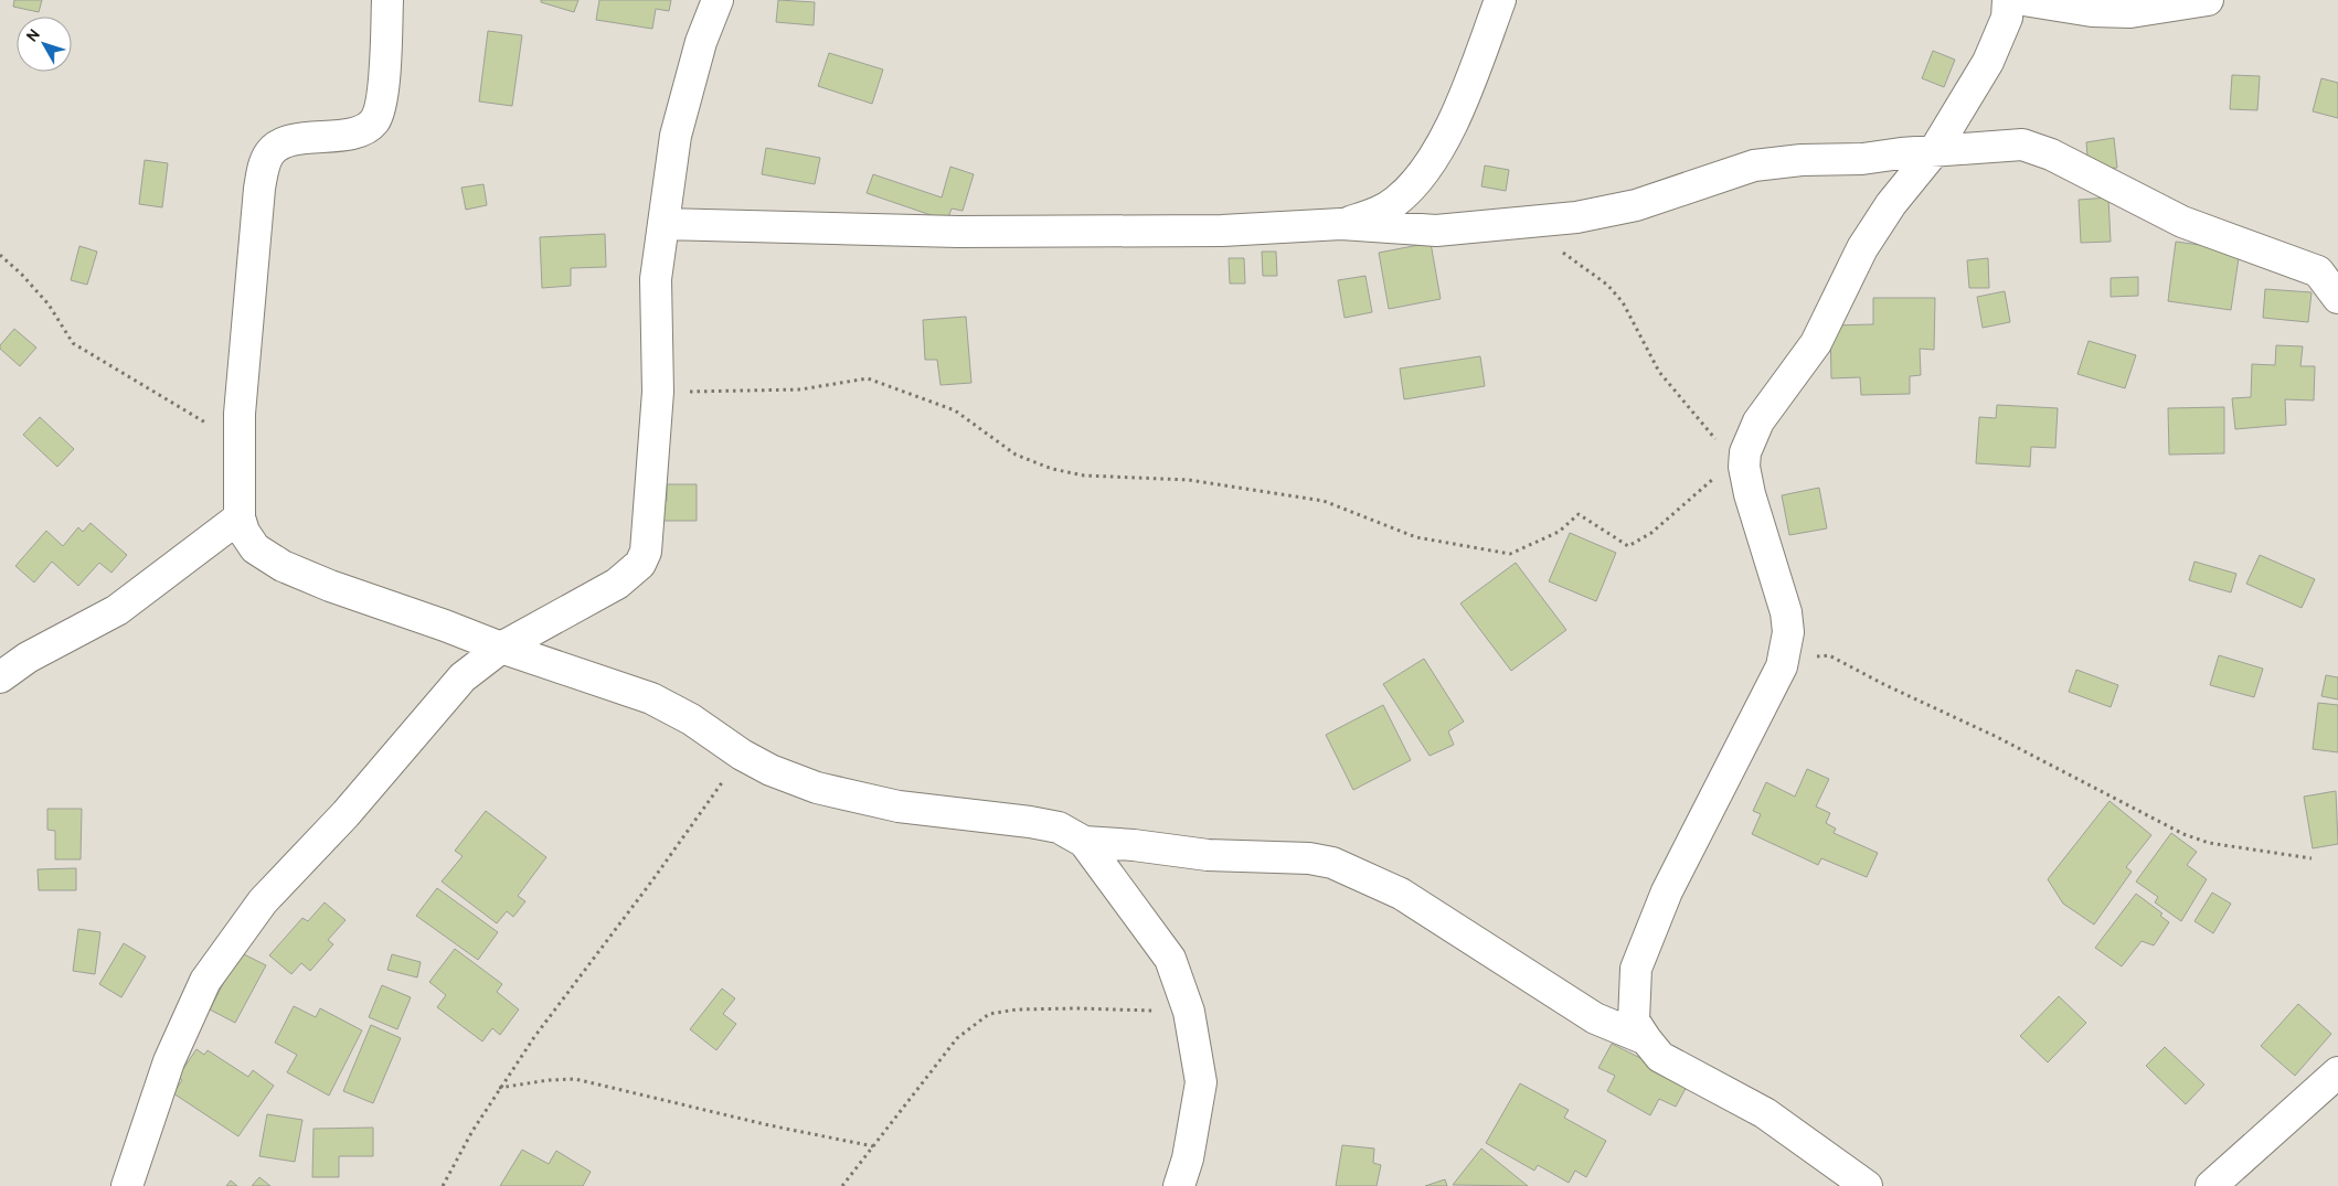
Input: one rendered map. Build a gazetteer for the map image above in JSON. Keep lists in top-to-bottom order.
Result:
{
  "north": "top left"
}
